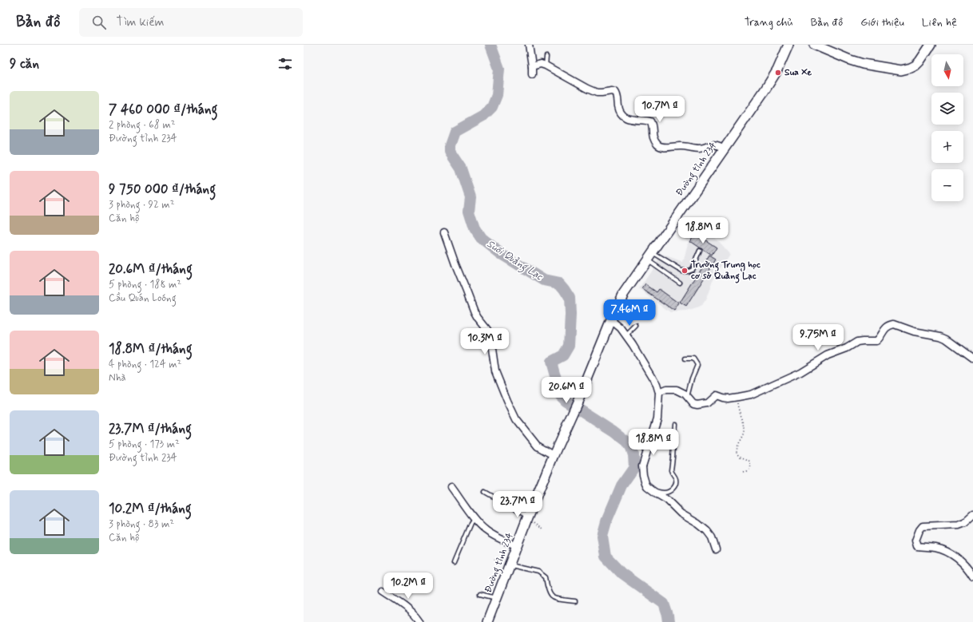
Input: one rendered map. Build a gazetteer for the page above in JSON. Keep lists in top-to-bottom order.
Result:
{
  "streets": {
    "main road": ["Đường tỉnh 234"]
  },
  "water": ["Suối Quảng Lạc"],
  "places": ["Sua Xe", "Trường Trung học cơ sở Quảng Lạc"],
  "north": "bottom",
  "page": {
    "header": "Bản đồ",
    "search": "Tìm kiếm",
    "nav": [
      "Trang chủ",
      "Bản đồ",
      "Giới thiệu",
      "Liên hệ"
    ],
    "heading": "9 căn",
    "map_buttons": ["+", "−"],
    "list": [
      {
        "name": "7 460 000 ₫/tháng",
        "note": "2 phòng · 68 m² · Đường tỉnh 234"
      },
      {
        "name": "9 750 000 ₫/tháng",
        "note": "3 phòng · 92 m² · Căn hộ"
      },
      {
        "name": "20.6M ₫/tháng",
        "note": "5 phòng · 188 m² · Cầu Quán Loóng"
      },
      {
        "name": "18.8M ₫/tháng",
        "note": "4 phòng · 124 m² · Nhà"
      },
      {
        "name": "23.7M ₫/tháng",
        "note": "5 phòng · 173 m² · Đường tỉnh 234"
      },
      {
        "name": "10.2M ₫/tháng",
        "note": "3 phòng · 83 m² · Căn hộ"
      }
    ],
    "price": [
      "10.7M ₫",
      "18.8M ₫",
      "7.46M ₫",
      "9.75M ₫",
      "10.3M ₫",
      "20.6M ₫",
      "18.8M ₫",
      "23.7M ₫",
      "10.2M ₫"
    ]
  }
}
